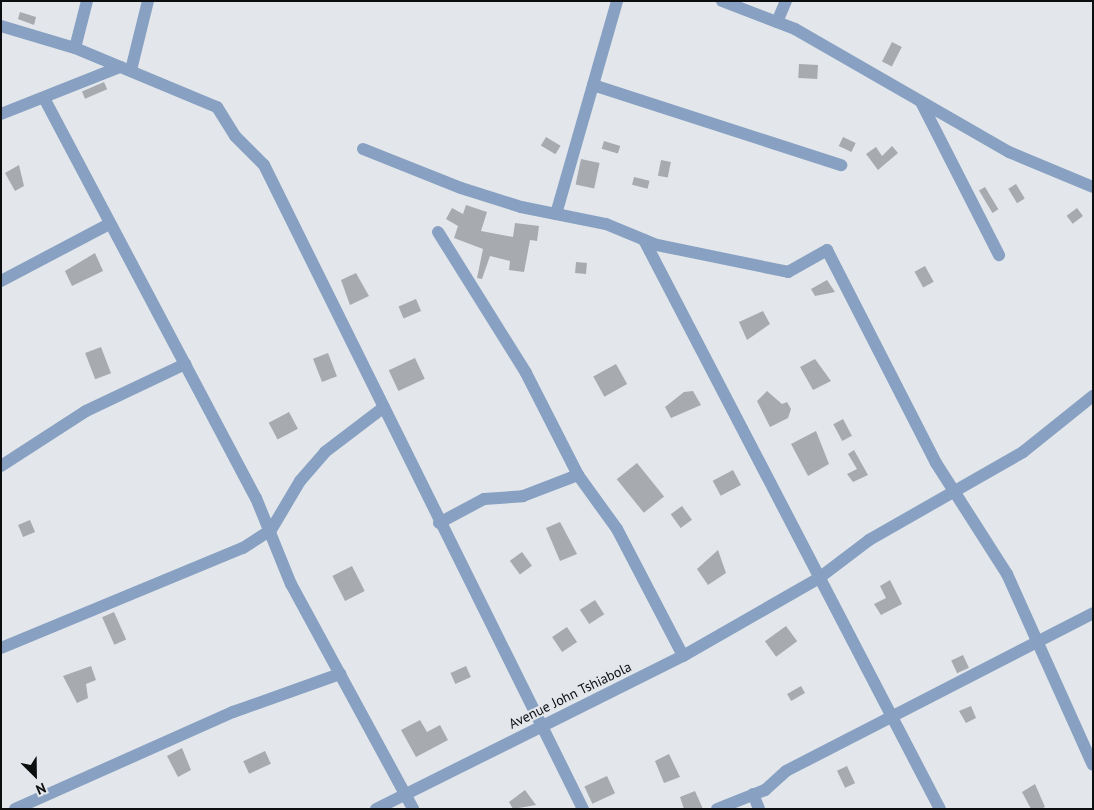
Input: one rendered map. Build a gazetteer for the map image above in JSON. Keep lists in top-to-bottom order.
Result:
{
  "streets": {
    "street": ["Avenue John Tshiabola"]
  },
  "north": "bottom right"
}
